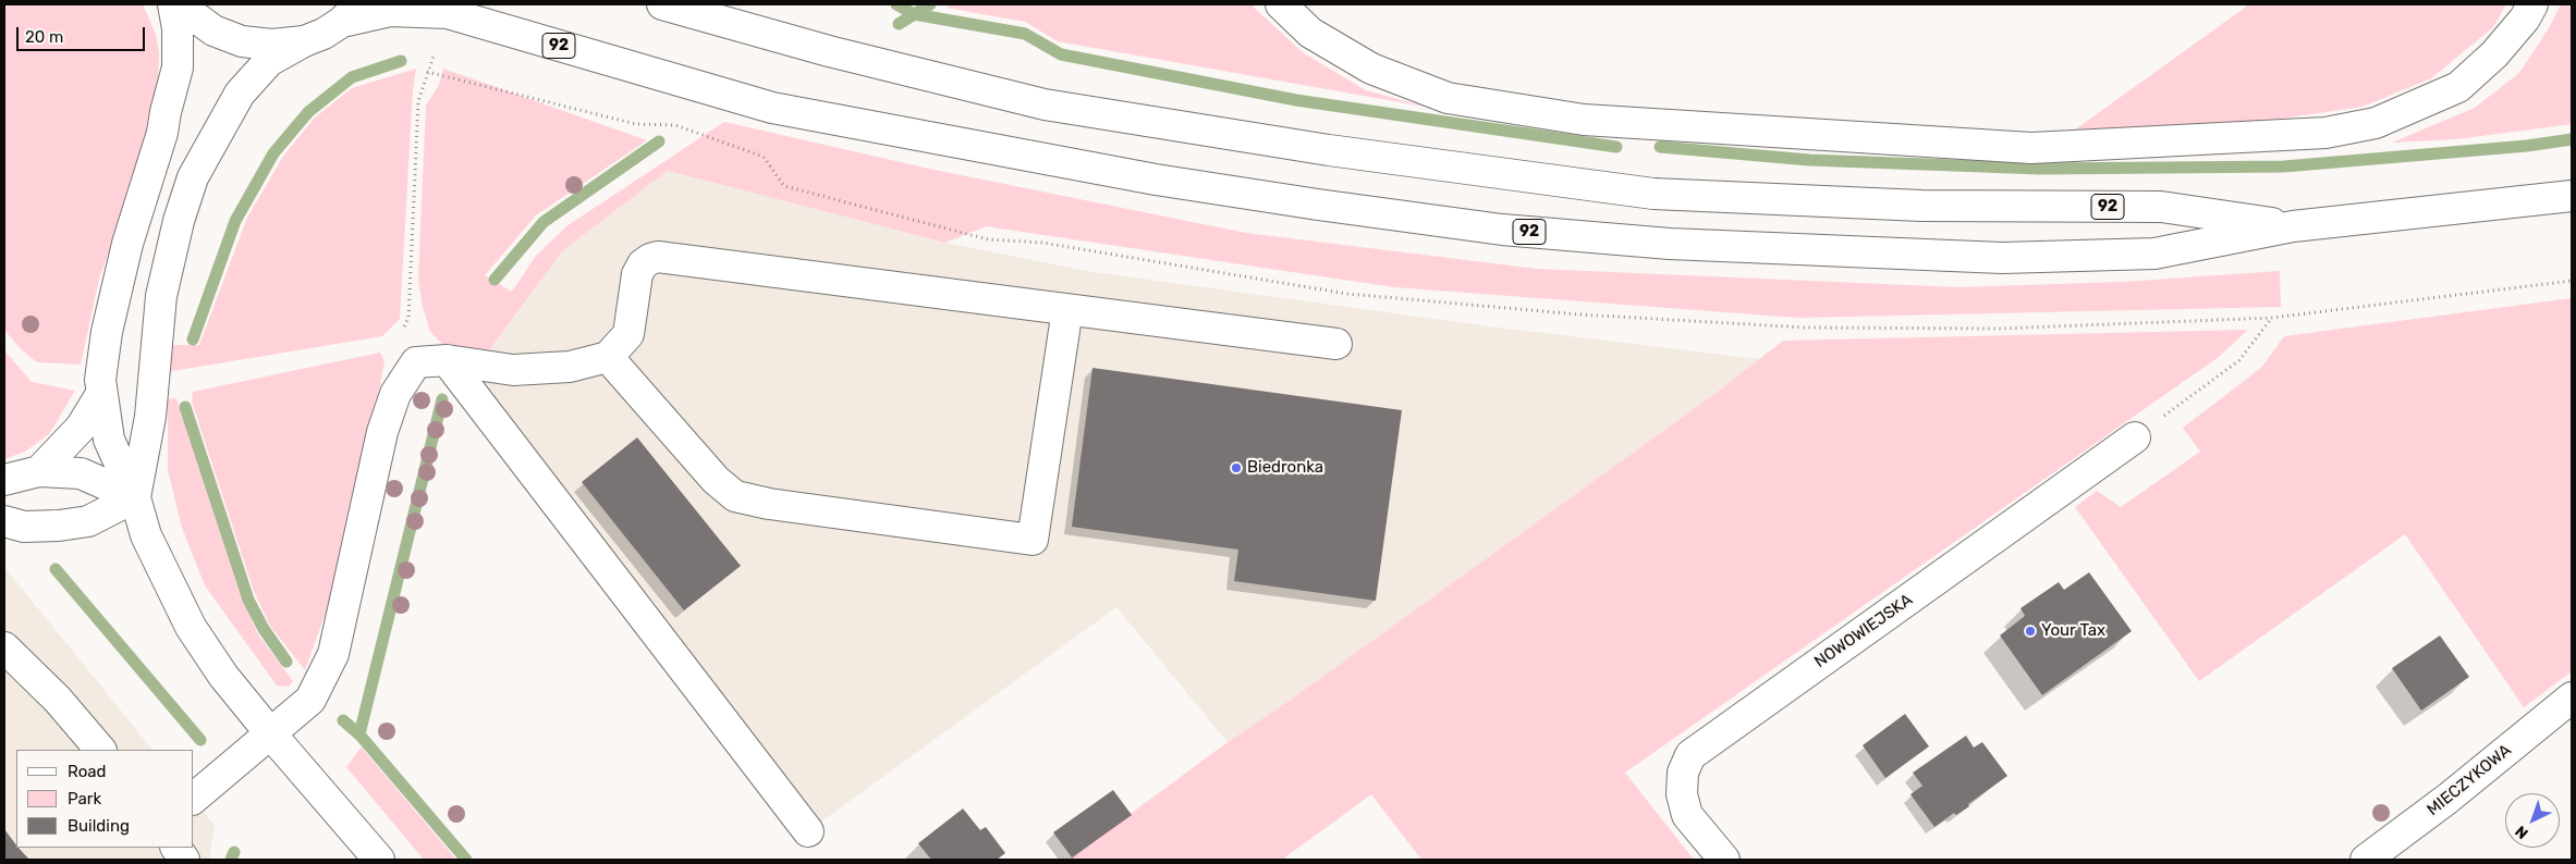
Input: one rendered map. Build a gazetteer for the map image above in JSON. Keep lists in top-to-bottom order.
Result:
{
  "streets": {
    "main road": ["92", "NOWOWIEJSKA", "MIECZYKOWA"]
  },
  "places": ["Biedronka", "Your Tax"],
  "legend": ["Road", "Park", "Building"],
  "scale_bar": "20 m",
  "north": "bottom left"
}
